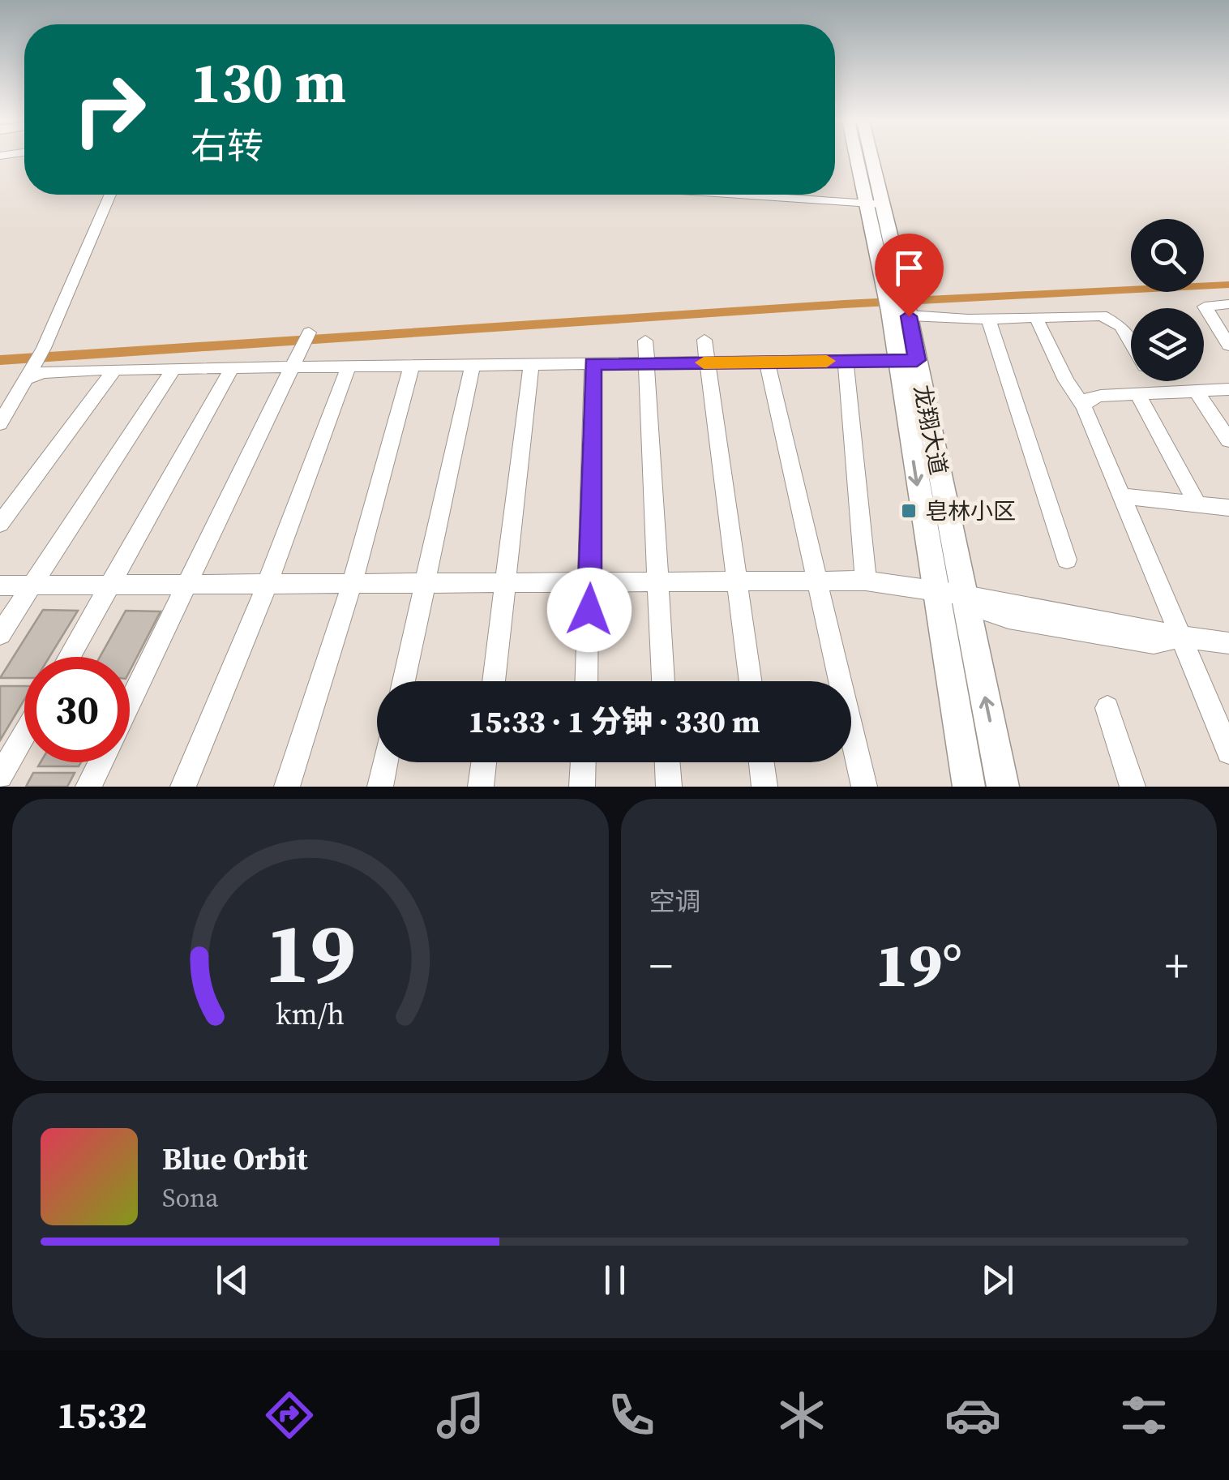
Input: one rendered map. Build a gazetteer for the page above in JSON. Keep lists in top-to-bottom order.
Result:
{
  "streets": {
    "main road": ["龙翔大道"]
  },
  "places": {
    "transit": ["皂林小区"]
  },
  "page": {
    "turn": ["130 m", "右转"],
    "limit": "30",
    "trip": "15:33 · 1 分钟 · 330 m",
    "tile": "空调",
    "heat": ["−", "19°", "+"],
    "song": ["Blue Orbit", "Sona"],
    "tabs": "15:32",
    "gauge": ["19", "km/h"]
  }
}
